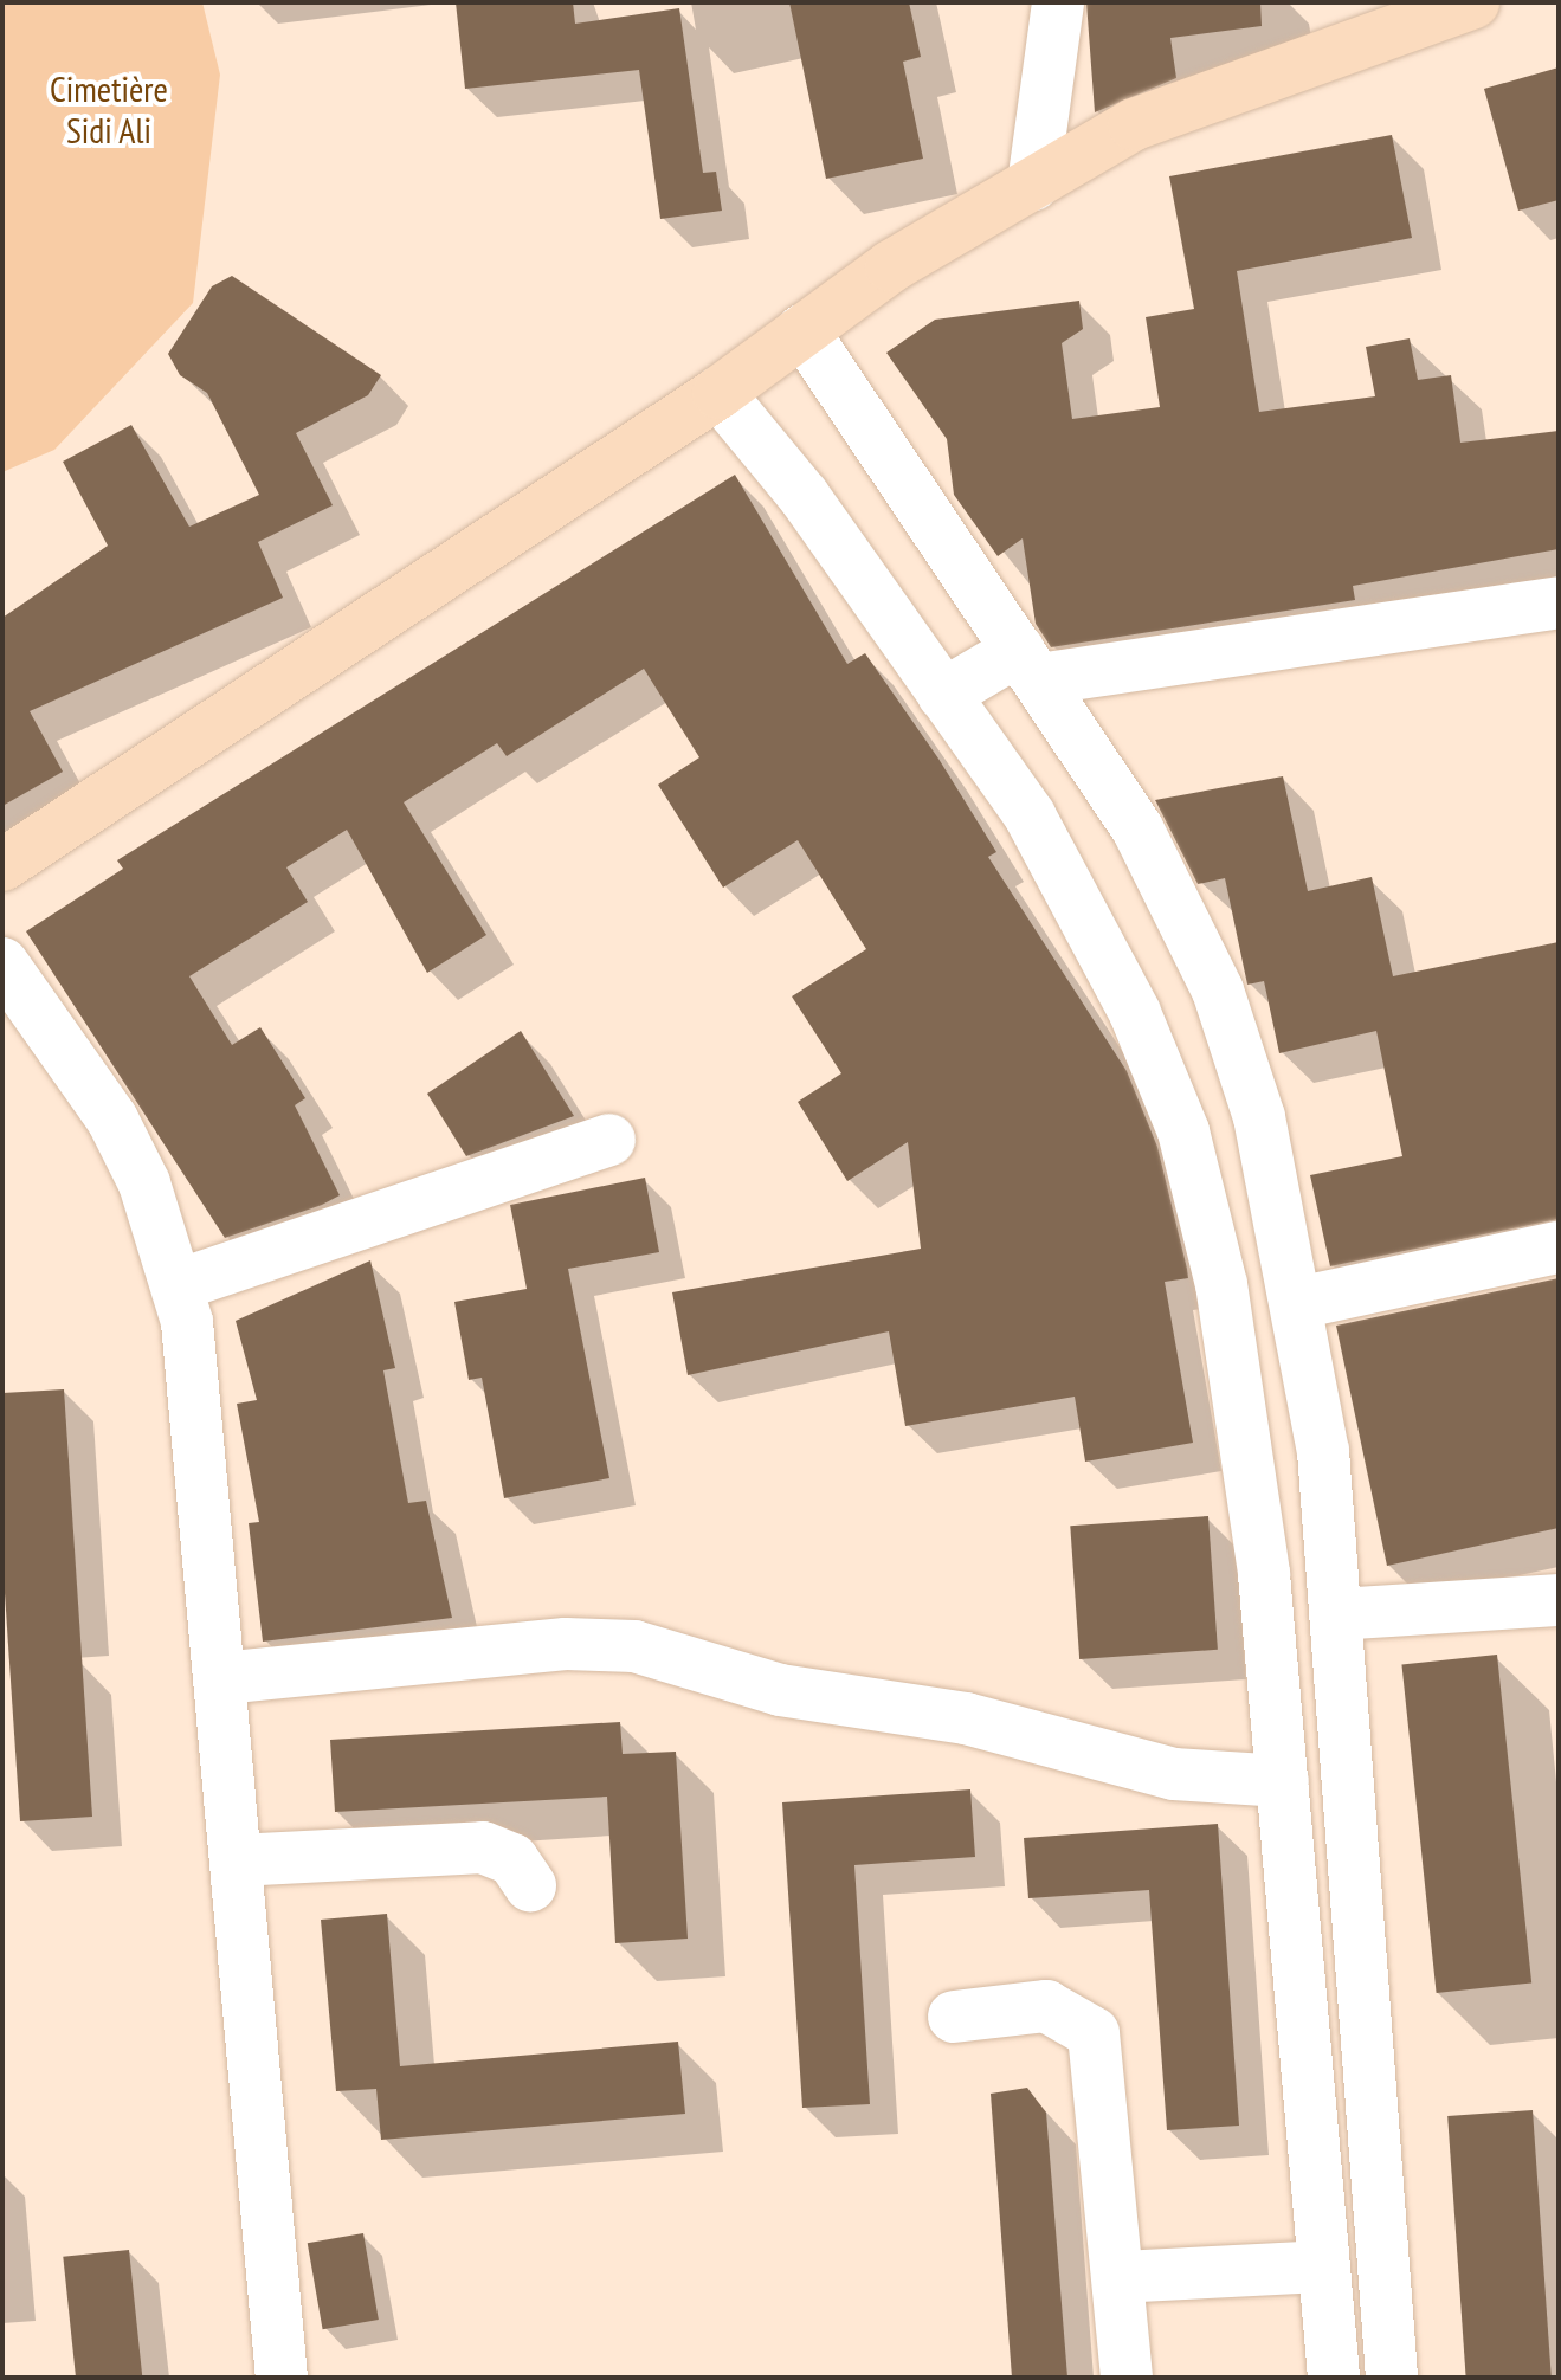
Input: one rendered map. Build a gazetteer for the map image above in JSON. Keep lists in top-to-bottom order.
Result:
{
  "parks": ["Cimetière Sidi Ali"]
}
